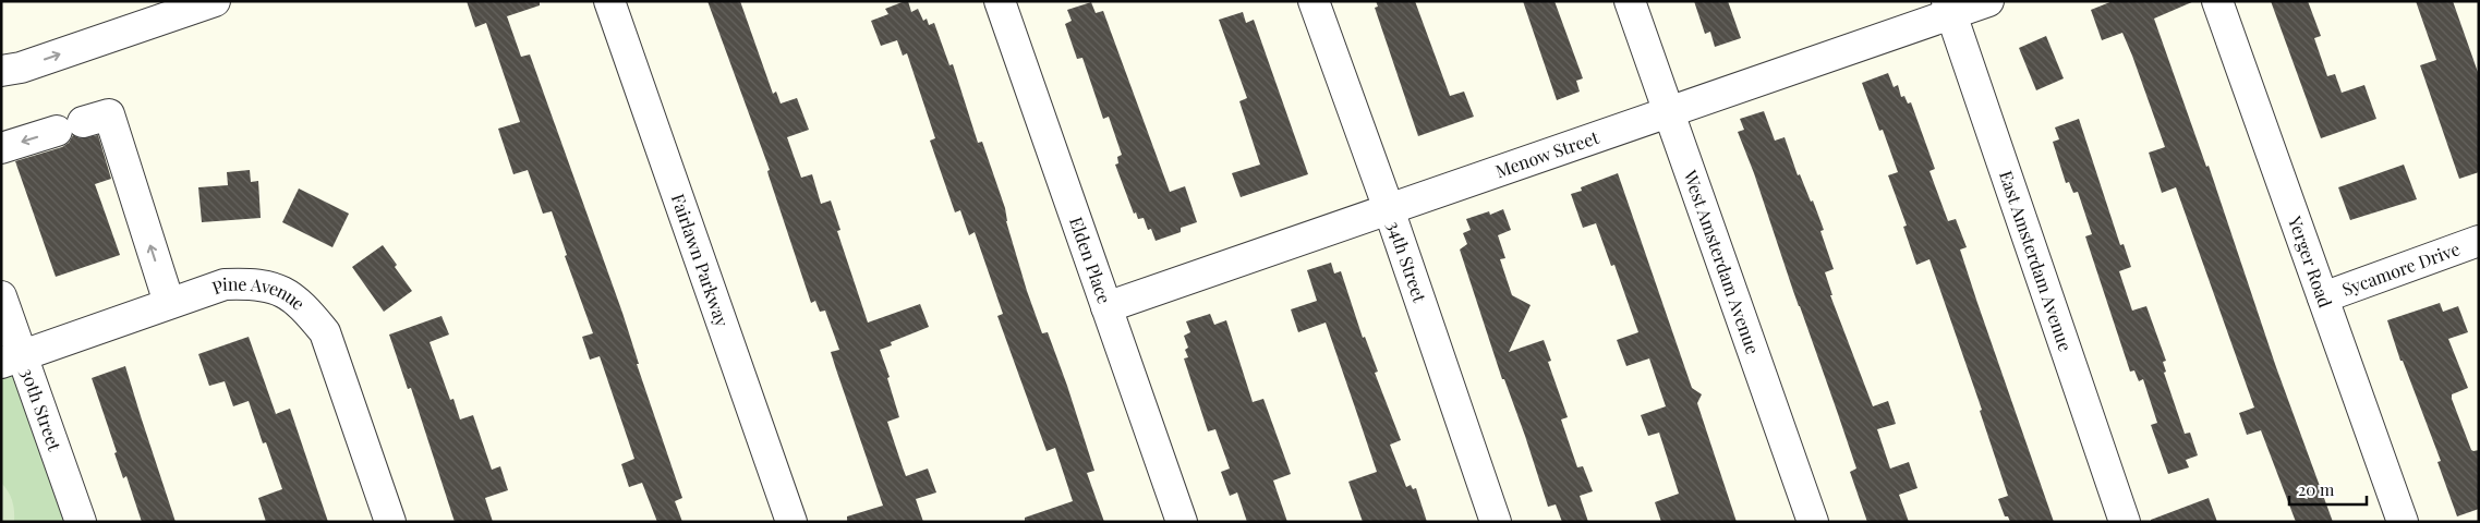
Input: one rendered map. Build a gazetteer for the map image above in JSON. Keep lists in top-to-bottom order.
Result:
{
  "streets": {
    "street": [
      "Menow Street",
      "34th Street",
      "Fairlawn Parkway",
      "Elden Place",
      "West Amsterdam Avenue",
      "East Amsterdam Avenue",
      "Yerger Road",
      "Sycamore Drive",
      "Pine Avenue",
      "30th Street"
    ]
  },
  "crossings": [
    ["Menow Street", "34th Street"],
    ["Menow Street", "Elden Place"],
    ["Menow Street", "West Amsterdam Avenue"],
    ["Menow Street", "East Amsterdam Avenue"],
    ["Yerger Road", "Sycamore Drive"],
    ["Pine Avenue", "30th Street"]
  ],
  "scale_bar": "20 m"
}
